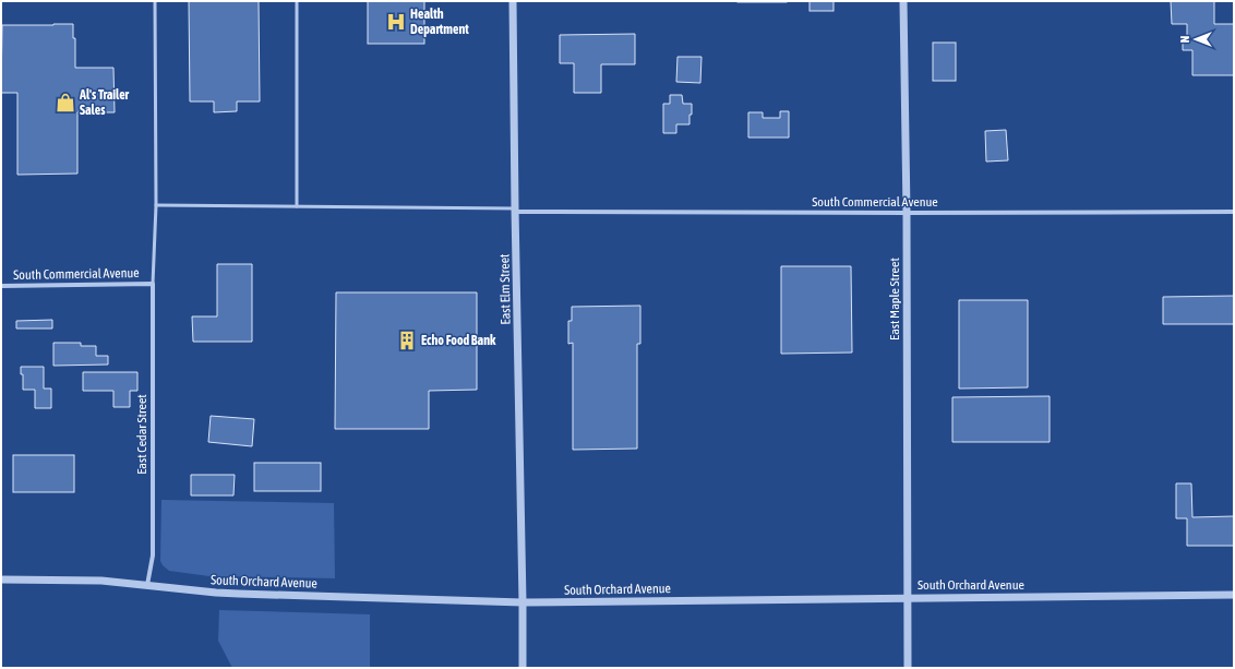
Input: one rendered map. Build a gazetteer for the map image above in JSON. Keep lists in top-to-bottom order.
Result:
{
  "streets": {
    "street": [
      "South Commercial Avenue",
      "East Elm Street",
      "East Maple Street",
      "East Cedar Street",
      "South Orchard Avenue"
    ]
  },
  "crossings": [
    ["South Commercial Avenue", "East Elm Street"],
    ["South Commercial Avenue", "East Maple Street"],
    ["South Commercial Avenue", "East Cedar Street"],
    ["East Elm Street", "South Orchard Avenue"],
    ["East Maple Street", "South Orchard Avenue"],
    ["East Cedar Street", "South Orchard Avenue"]
  ],
  "places": {
    "hospital": ["Health Department"],
    "shop": ["Al's Trailer Sales"],
    "building": ["Echo Food Bank"]
  },
  "north": "left"
}
